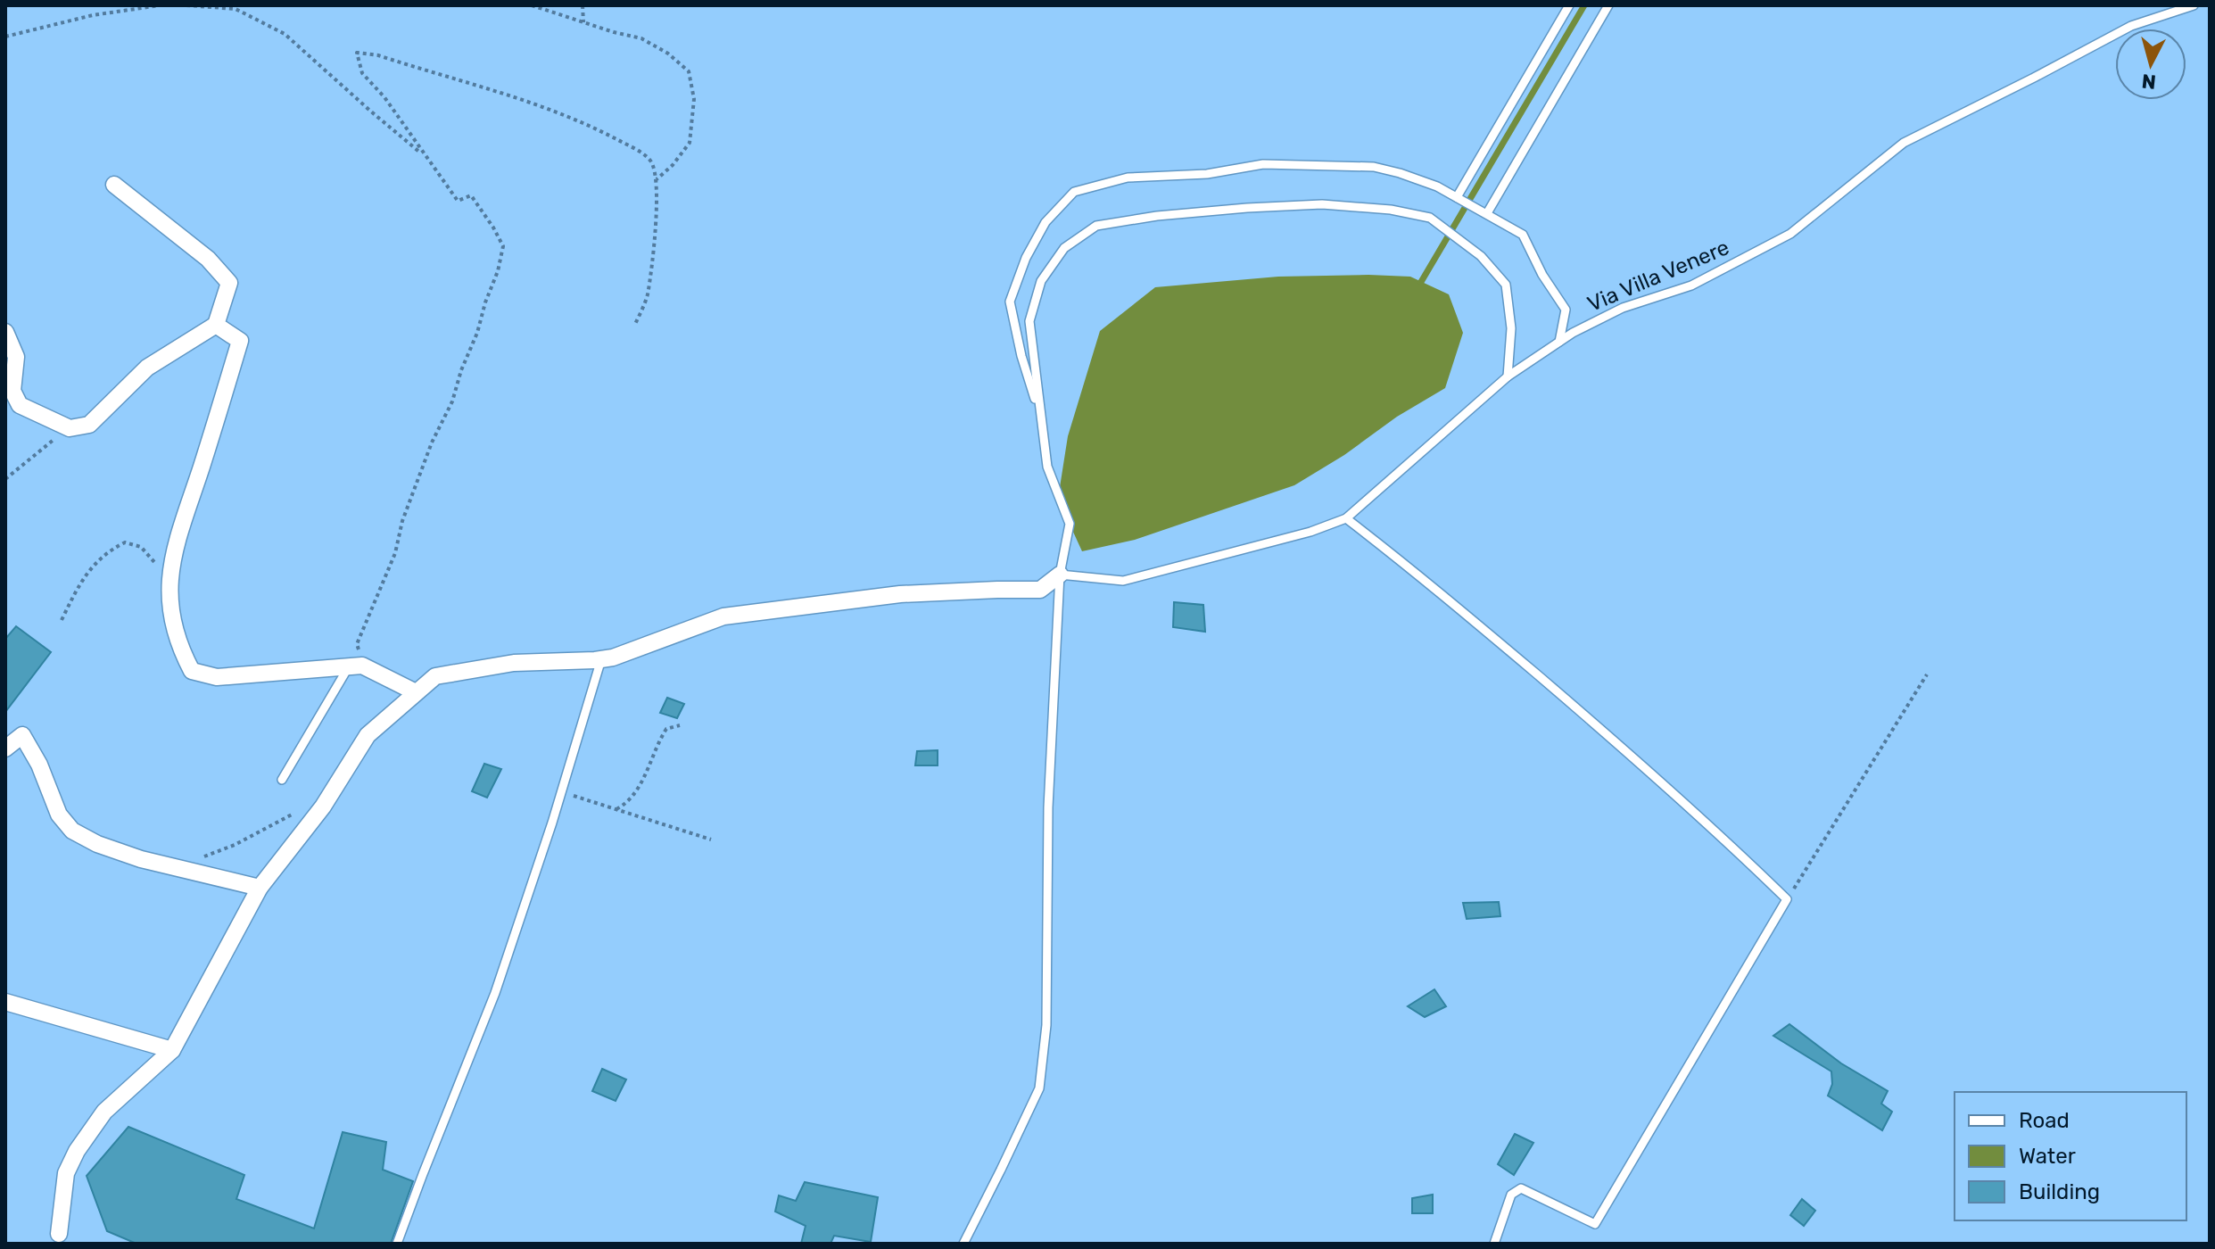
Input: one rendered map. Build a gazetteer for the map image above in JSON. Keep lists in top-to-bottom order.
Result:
{
  "streets": {
    "lane": ["Via Villa Venere"]
  },
  "legend": ["Road", "Water", "Building"],
  "north": "bottom"
}
